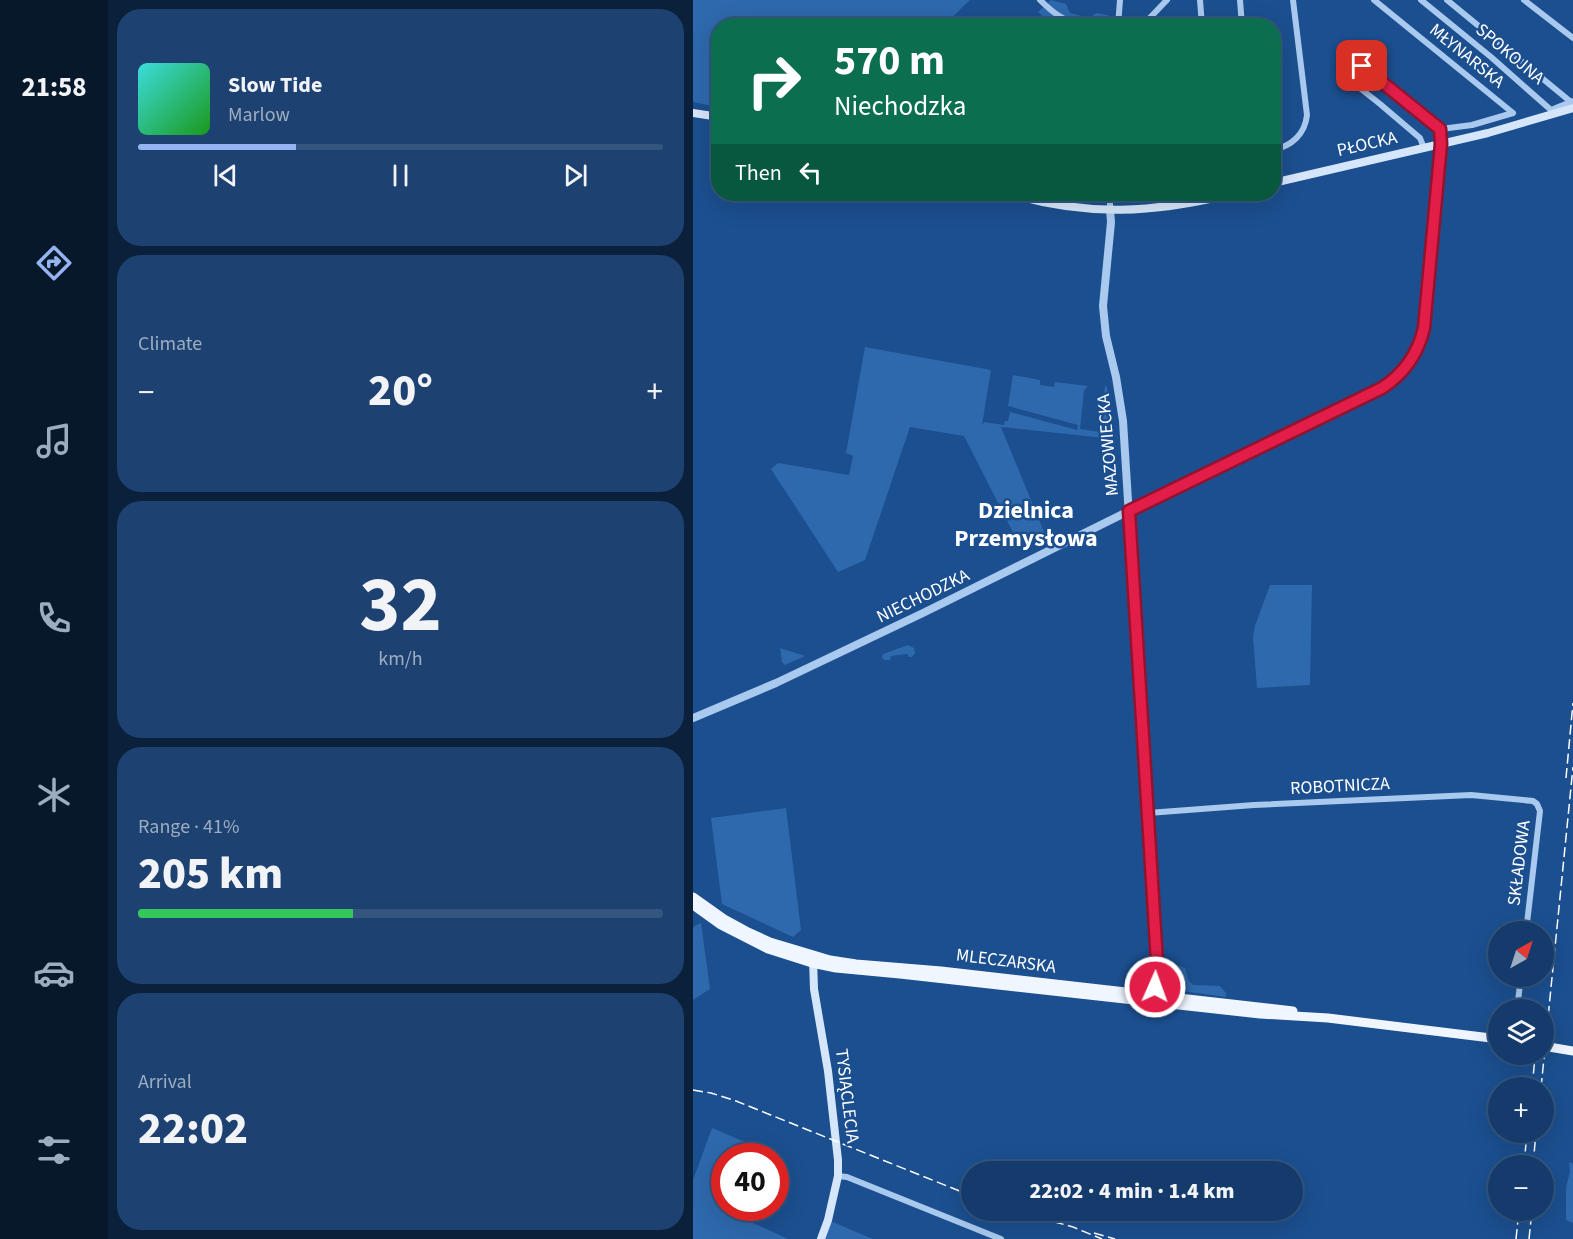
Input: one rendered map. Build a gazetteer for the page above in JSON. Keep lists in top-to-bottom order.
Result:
{
  "streets": {
    "main road": ["PŁOCKA", "MLECZARSKA", "TYSIĄCLECIA"],
    "street": [
      "SPOKOJNA",
      "MŁYNARSKA",
      "MAZOWIECKA",
      "NIECHODZKA",
      "ROBOTNICZA",
      "SKŁADOWA"
    ]
  },
  "crossings": [
    ["SPOKOJNA", "PŁOCKA"],
    ["MŁYNARSKA", "NIECHODZKA"],
    ["PŁOCKA", "NIECHODZKA"],
    ["MAZOWIECKA", "NIECHODZKA"],
    ["MAZOWIECKA", "ROBOTNICZA"],
    ["MAZOWIECKA", "MLECZARSKA"],
    ["ROBOTNICZA", "SKŁADOWA"],
    ["MLECZARSKA", "TYSIĄCLECIA"]
  ],
  "districts": ["Dzielnica Przemysłowa"],
  "north": "top right",
  "page": {
    "tabs": "21:58",
    "turn": ["570 m", "Niechodzka"],
    "song": ["Slow Tide", "Marlow"],
    "then": "Then",
    "tile": [
      "Climate",
      ["32", "km/h"],
      ["Range · 41%", "205 km"],
      ["Arrival", "22:02"]
    ],
    "heat": ["−", "20°", "+"],
    "map_buttons": ["+", "−"],
    "limit": "40",
    "trip": "22:02 · 4 min · 1.4 km"
  }
}
